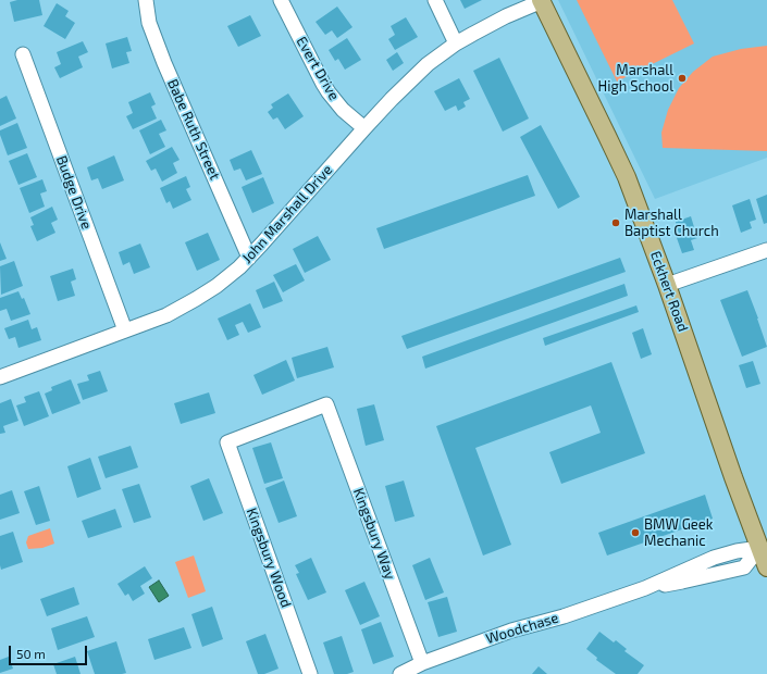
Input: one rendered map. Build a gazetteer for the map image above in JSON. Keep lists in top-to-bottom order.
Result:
{
  "streets": {
    "main road": ["Eckhert Road"],
    "street": [
      "Evert Drive",
      "Babe Ruth Street",
      "Budge Drive",
      "John Marshall Drive",
      "Kingsbury Way",
      "Kingsbury Wood",
      "Woodchase"
    ]
  },
  "crossings": [
    ["Evert Drive", "John Marshall Drive"],
    ["Babe Ruth Street", "John Marshall Drive"],
    ["Budge Drive", "John Marshall Drive"],
    ["John Marshall Drive", "Eckhert Road"],
    ["Eckhert Road", "Woodchase"],
    ["Kingsbury Way", "Kingsbury Wood"],
    ["Kingsbury Way", "Woodchase"]
  ],
  "places": ["Marshall High School", "Marshall Baptist Church", "BMW Geek Mechanic"],
  "scale_bar": "50 m"
}
